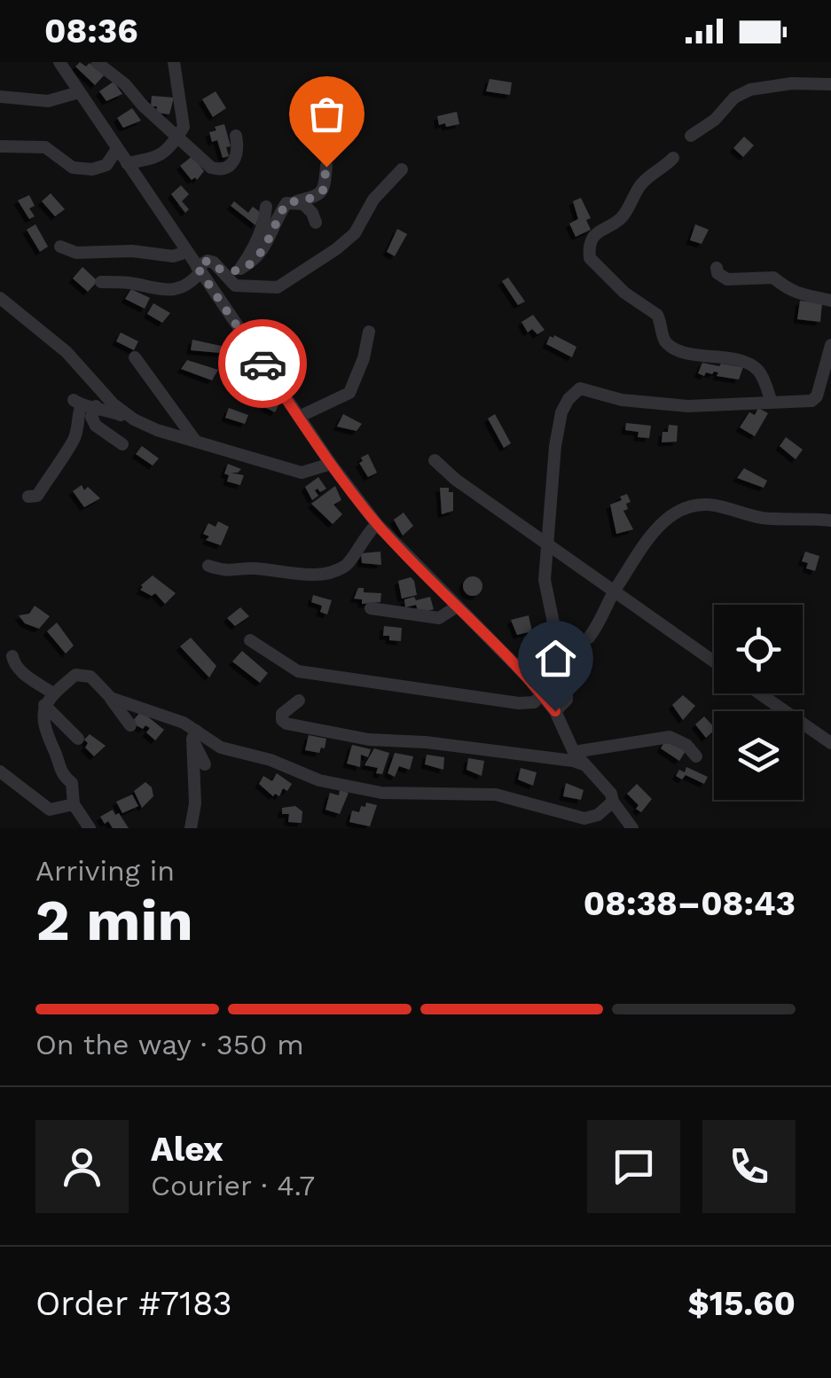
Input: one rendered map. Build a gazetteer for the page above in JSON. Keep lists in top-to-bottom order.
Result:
{
  "page": {
    "status": "08:36",
    "heading": ["2 min", "Arriving in", "08:38–08:43"],
    "panel": [
      "Alex",
      "Courier · 4.7",
      "Order #7183",
      "$15.60"
    ],
    "bar": "On the way · 350 m"
  }
}
